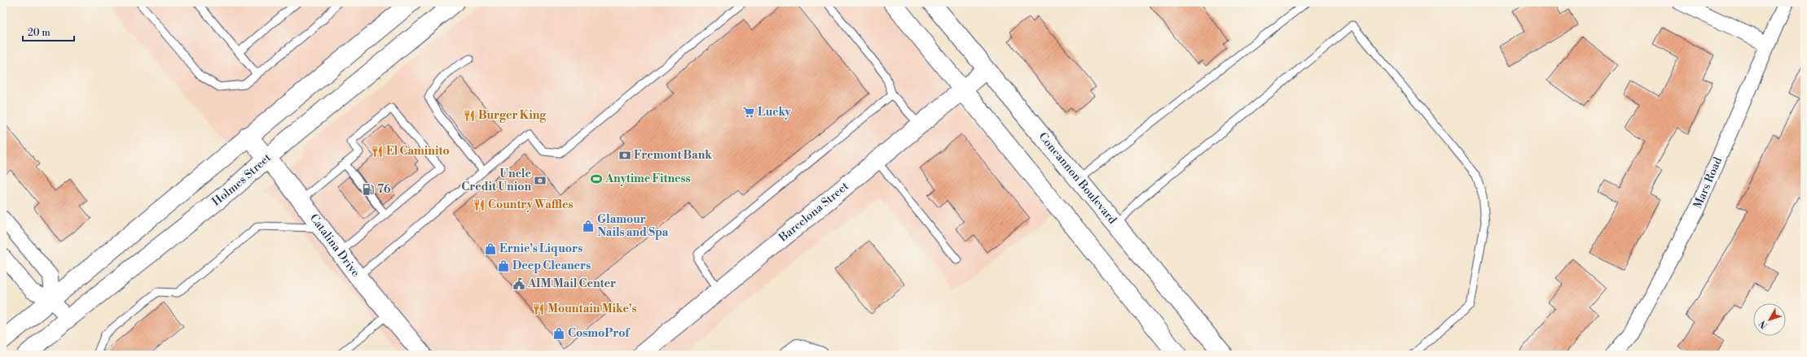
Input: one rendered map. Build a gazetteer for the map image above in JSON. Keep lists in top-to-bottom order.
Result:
{
  "streets": {
    "main road": [
      "Concannon Boulevard",
      "Holmes Street",
      "Barcelona Street",
      "Catalina Drive"
    ],
    "street": ["Mars Road"]
  },
  "crossings": [
    ["Concannon Boulevard", "Barcelona Street"],
    ["Holmes Street", "Catalina Drive"]
  ],
  "places": {
    "supermarket": ["Lucky"],
    "restaurant": [
      "Burger King",
      "El Caminito",
      "Country Waffles",
      "Mountain Mike's"
    ],
    "bank": ["Fremont Bank", "Uncle Credit Union"],
    "sports": ["Anytime Fitness"],
    "fuel station": ["76"],
    "shop": [
      "Glamour Nails and Spa",
      "Ernie's Liquors",
      "Deep Cleaners",
      "CosmoProf"
    ],
    "public building": ["AIM Mail Center"]
  },
  "scale_bar": "20 m",
  "north": "bottom left"
}
